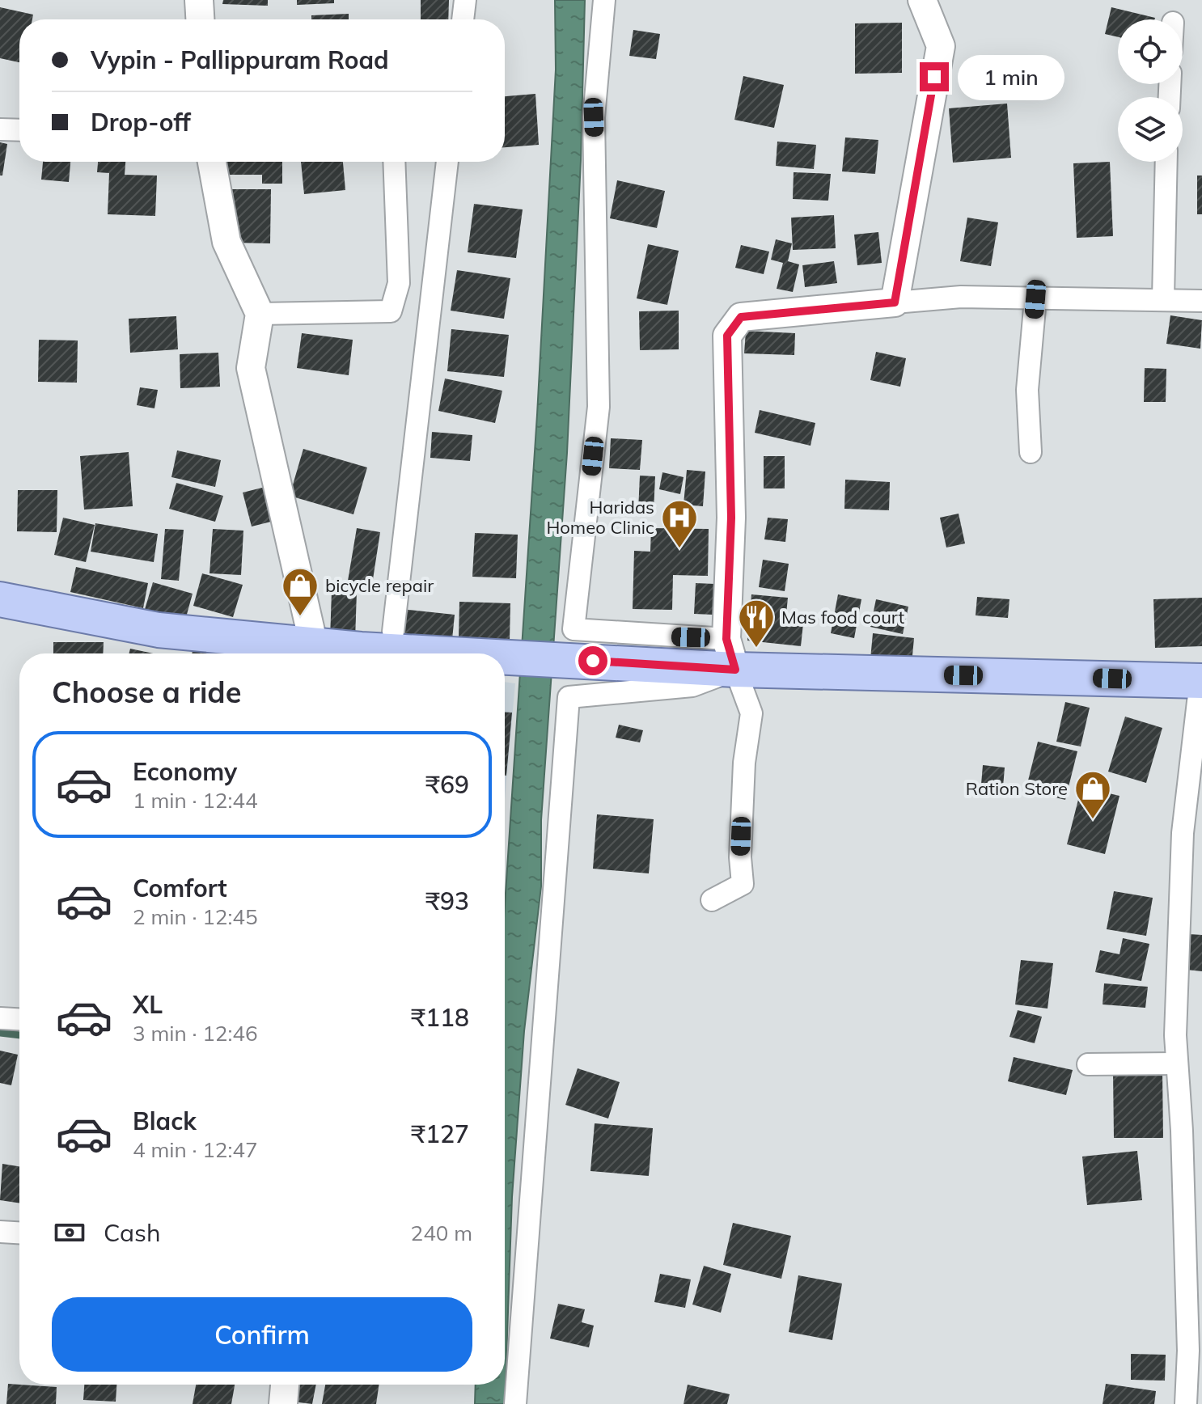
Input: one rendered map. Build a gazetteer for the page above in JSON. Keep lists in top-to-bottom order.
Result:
{
  "places": {
    "hospital": ["Haridas Homeo Clinic"],
    "shop": ["bicycle repair", "Ration Store"],
    "restaurant": ["Mas food court"]
  },
  "page": {
    "banner": ["Vypin - Pallippuram Road", "Drop-off"],
    "bubble": "1 min",
    "heading": "Choose a ride",
    "list": [
      {
        "name": "Economy",
        "note": "1 min · 12:44",
        "value": "₹69"
      },
      {
        "name": "Comfort",
        "note": "2 min · 12:45",
        "value": "₹93"
      },
      {
        "name": "XL",
        "note": "3 min · 12:46",
        "value": "₹118"
      },
      {
        "name": "Black",
        "note": "4 min · 12:47",
        "value": "₹127"
      }
    ],
    "pay": ["Cash", "240 m"],
    "buttons": "Confirm"
  }
}
